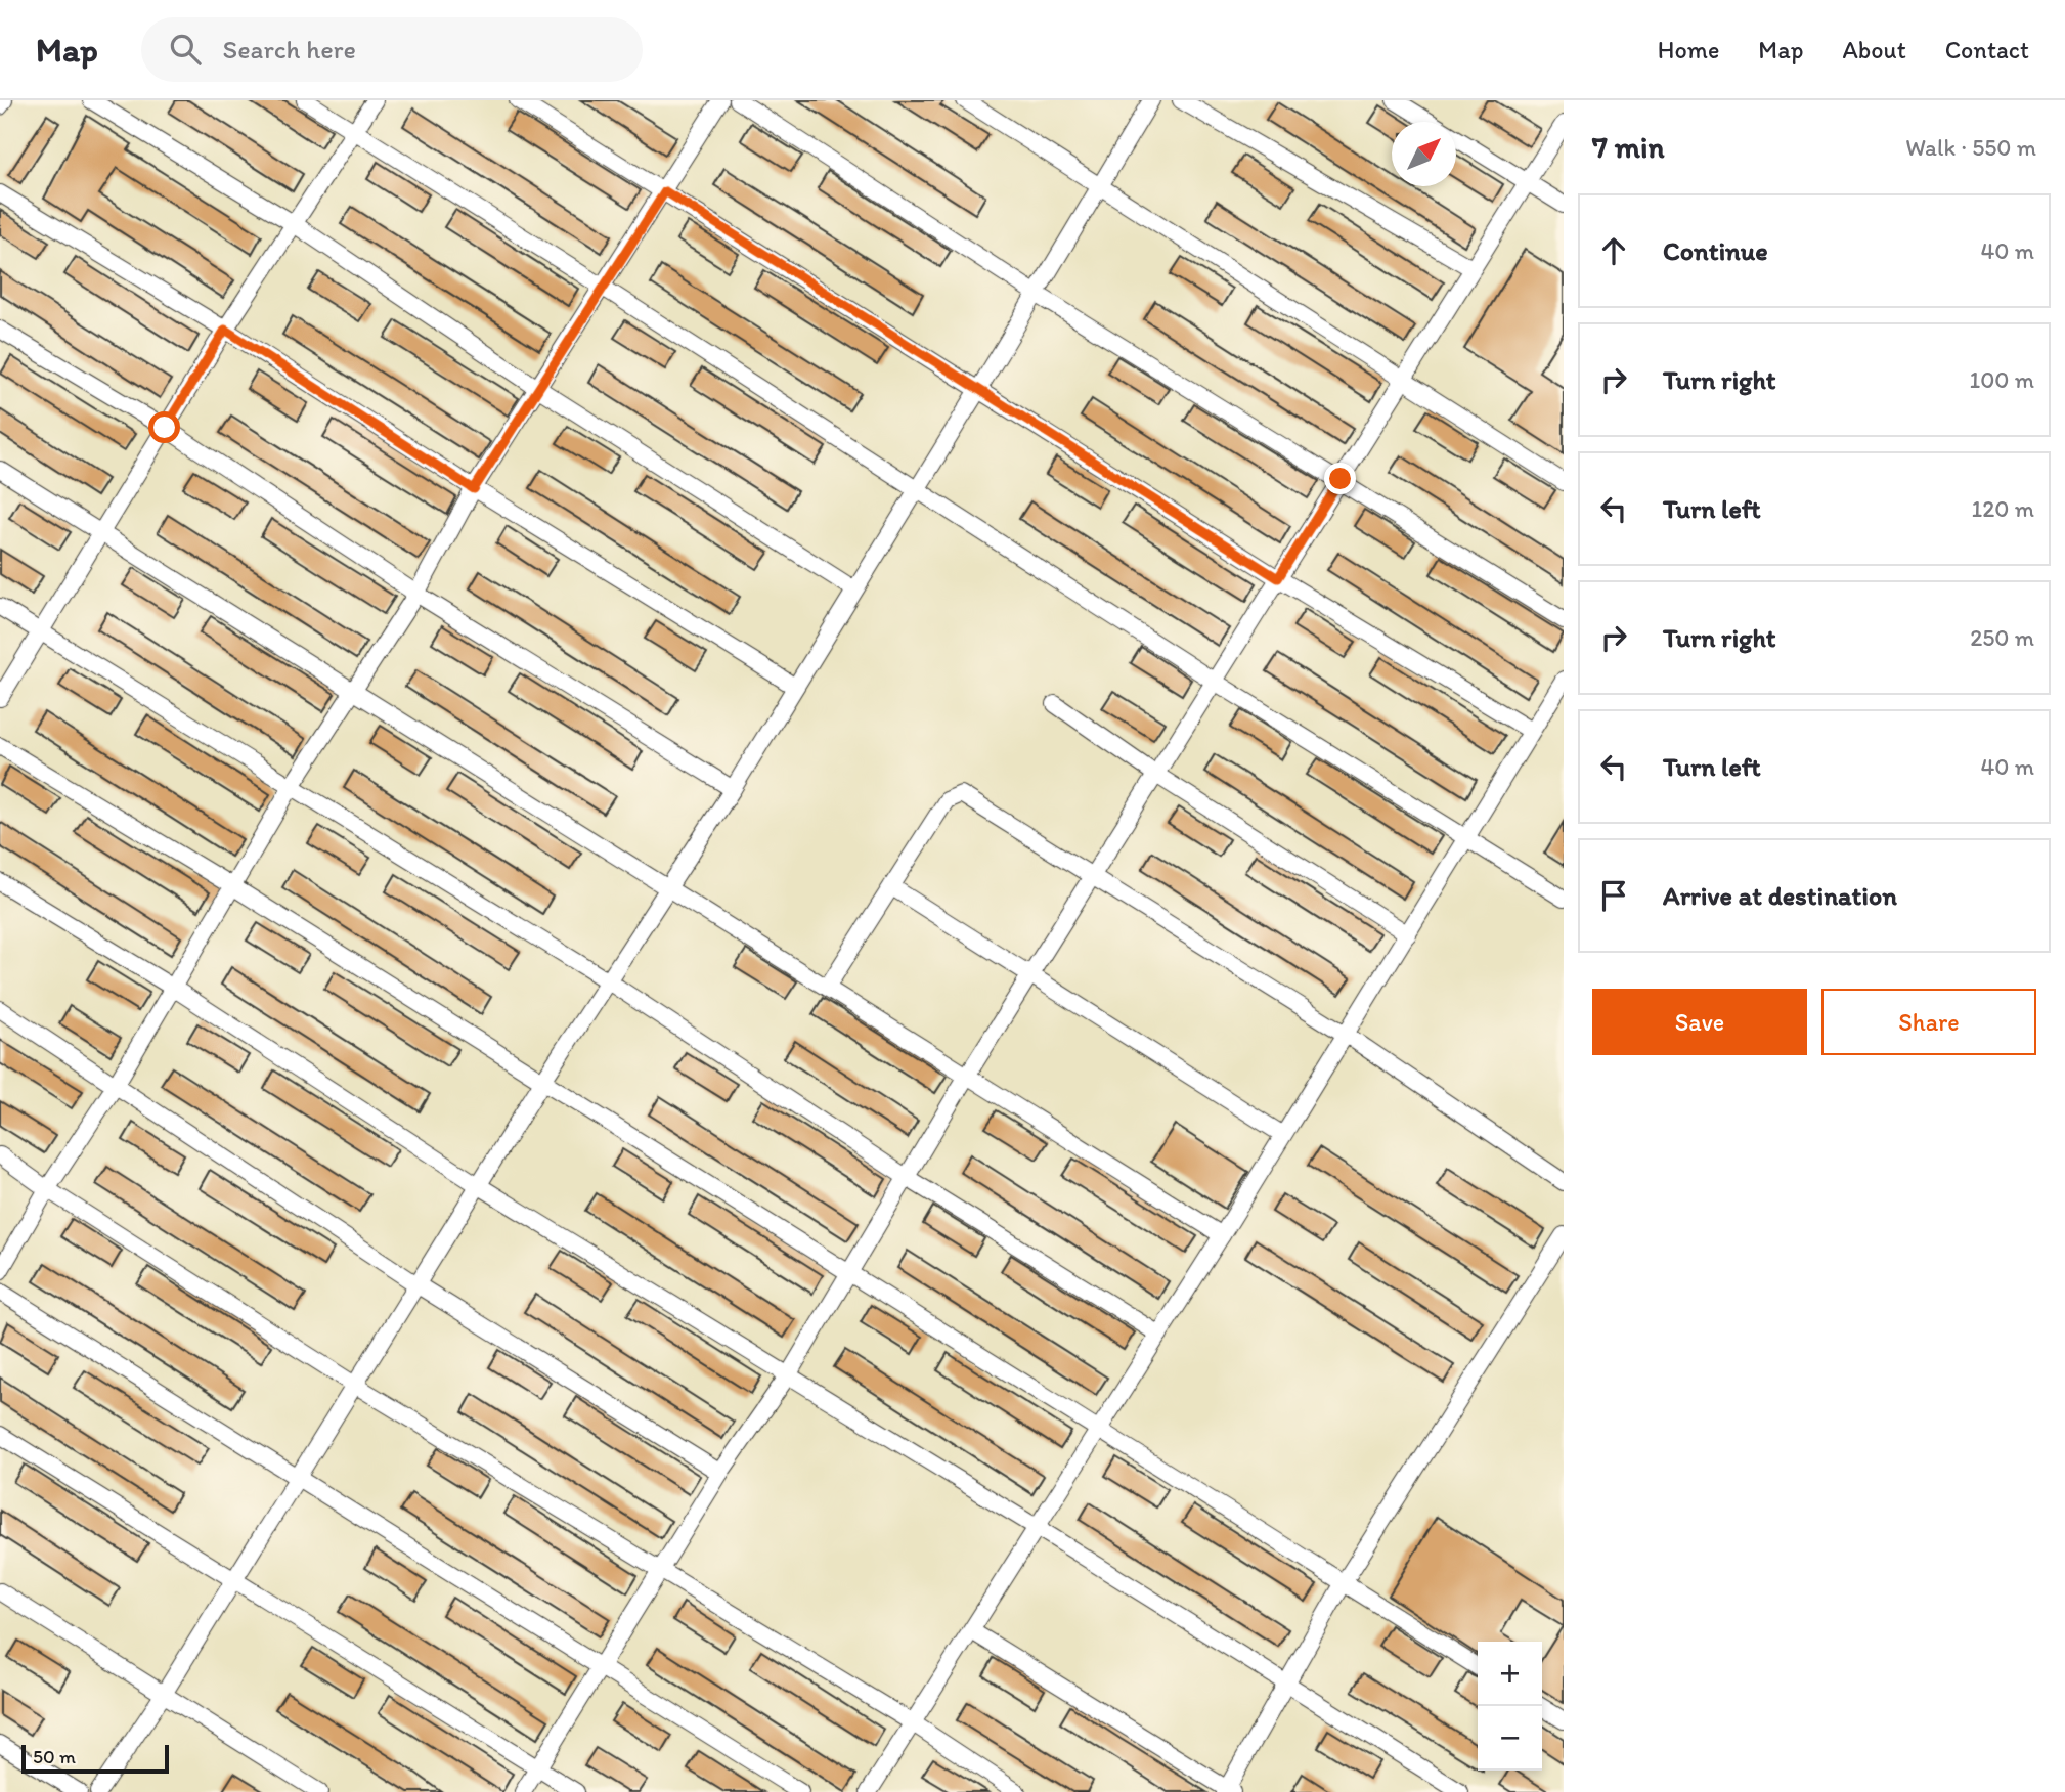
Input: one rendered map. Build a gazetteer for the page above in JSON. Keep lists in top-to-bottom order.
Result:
{
  "scale_bar": "50 m",
  "north": "top right",
  "page": {
    "header": "Map",
    "search": "Search here",
    "nav": [
      "Home",
      "Map",
      "About",
      "Contact"
    ],
    "heading": ["7 min", "Walk · 550 m"],
    "list": [
      ["Continue", "40 m"],
      ["Turn right", "100 m"],
      ["Turn left", "120 m"],
      ["Turn right", "250 m"],
      ["Turn left", "40 m"],
      "Arrive at destination"
    ],
    "buttons": ["Save", "Share"],
    "map_buttons": ["+", "−"],
    "scale": "50 m"
  }
}
